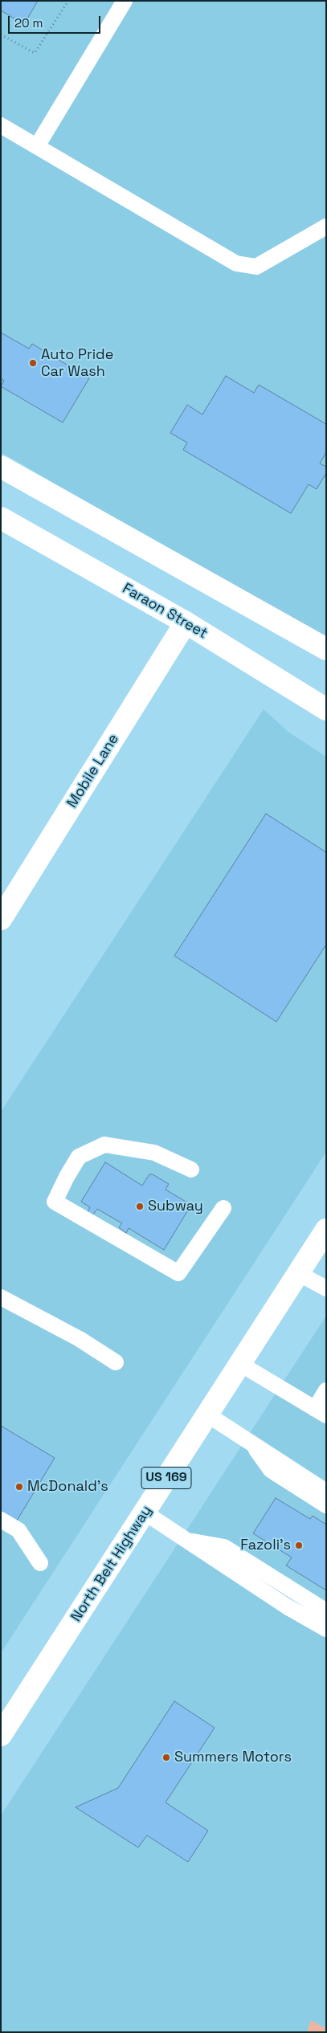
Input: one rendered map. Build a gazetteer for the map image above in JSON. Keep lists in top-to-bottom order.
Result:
{
  "streets": {
    "main road": [
      "Faraon Street",
      "Mobile Lane",
      "US 169",
      "North Belt Highway"
    ]
  },
  "crossings": [
    ["Faraon Street", "Mobile Lane"]
  ],
  "places": [
    "Auto Pride Car Wash",
    "Subway",
    "McDonald's",
    "Fazoli's",
    "Summers Motors"
  ],
  "scale_bar": "20 m"
}
